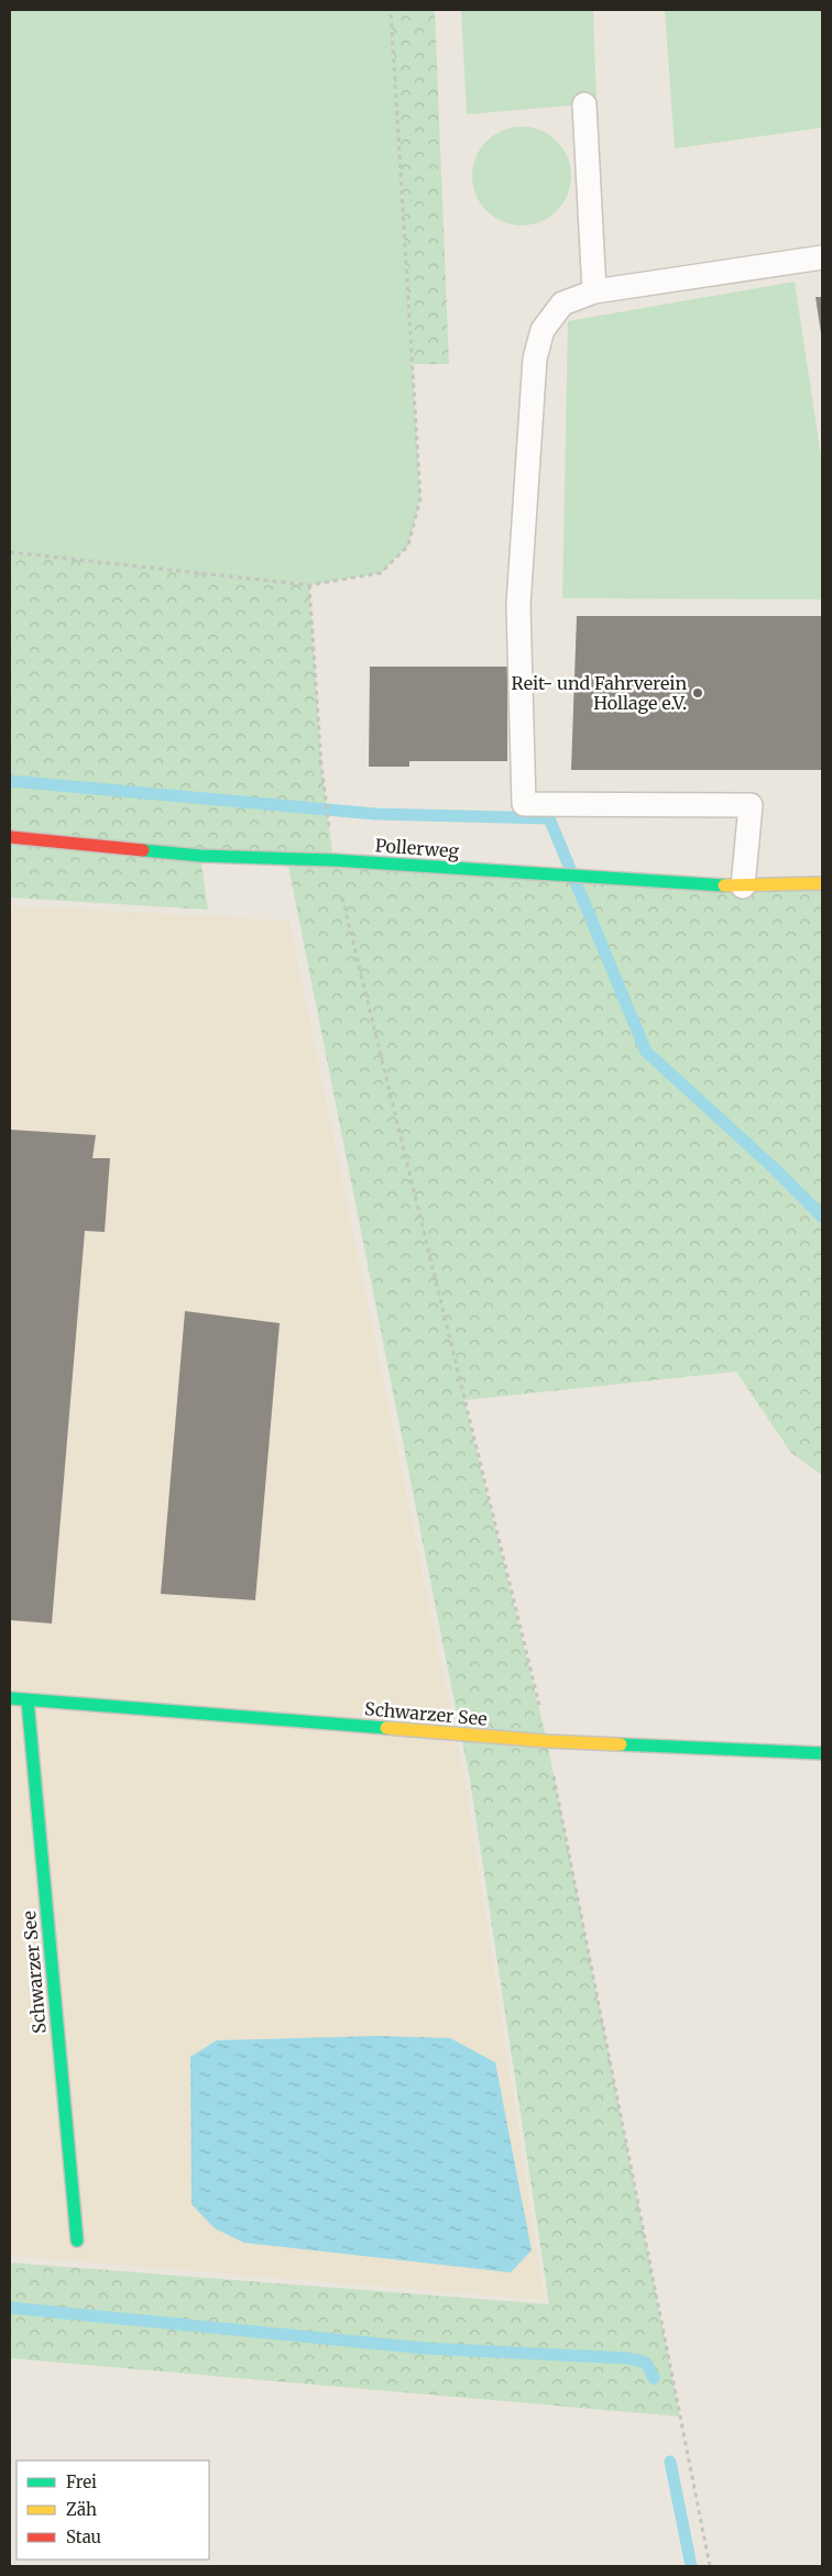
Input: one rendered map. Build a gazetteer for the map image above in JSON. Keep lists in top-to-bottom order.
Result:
{
  "streets": {
    "street": ["Pollerweg", "Schwarzer See"]
  },
  "places": ["Reit- und Fahrverein Hollage e.V."],
  "legend": ["Frei", "Zäh", "Stau"]
}
